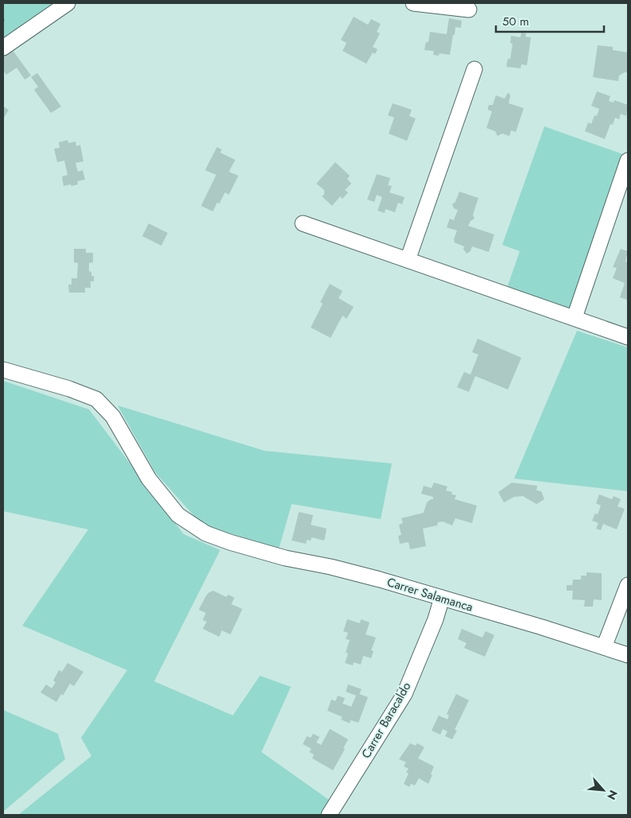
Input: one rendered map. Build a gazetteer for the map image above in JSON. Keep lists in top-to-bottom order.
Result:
{
  "streets": {
    "street": ["Carrer Salamanca", "Carrer Baracaldo"]
  },
  "crossings": [
    ["Carrer Salamanca", "Carrer Baracaldo"]
  ],
  "scale_bar": "50 m",
  "north": "bottom right"
}
